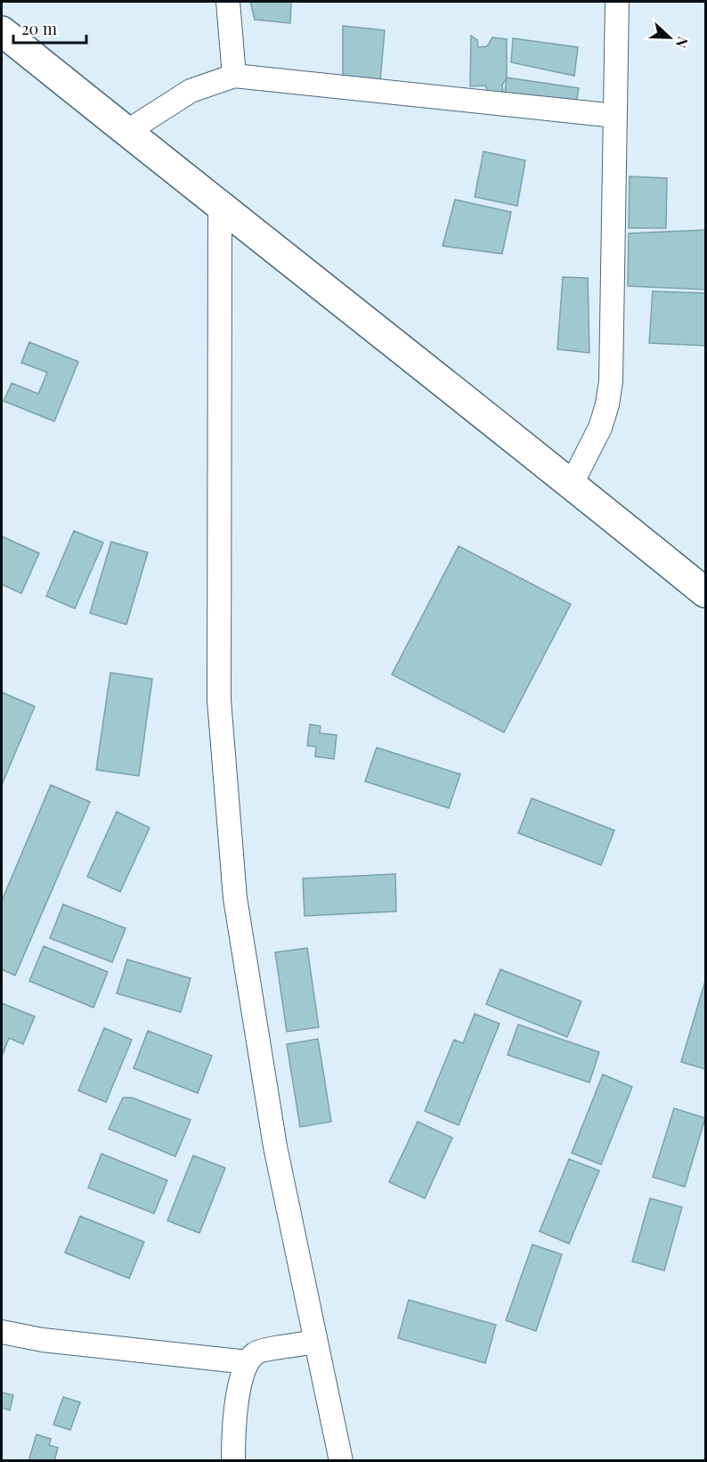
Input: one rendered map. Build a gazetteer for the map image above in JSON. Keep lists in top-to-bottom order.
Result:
{
  "scale_bar": "20 m",
  "north": "right"
}
